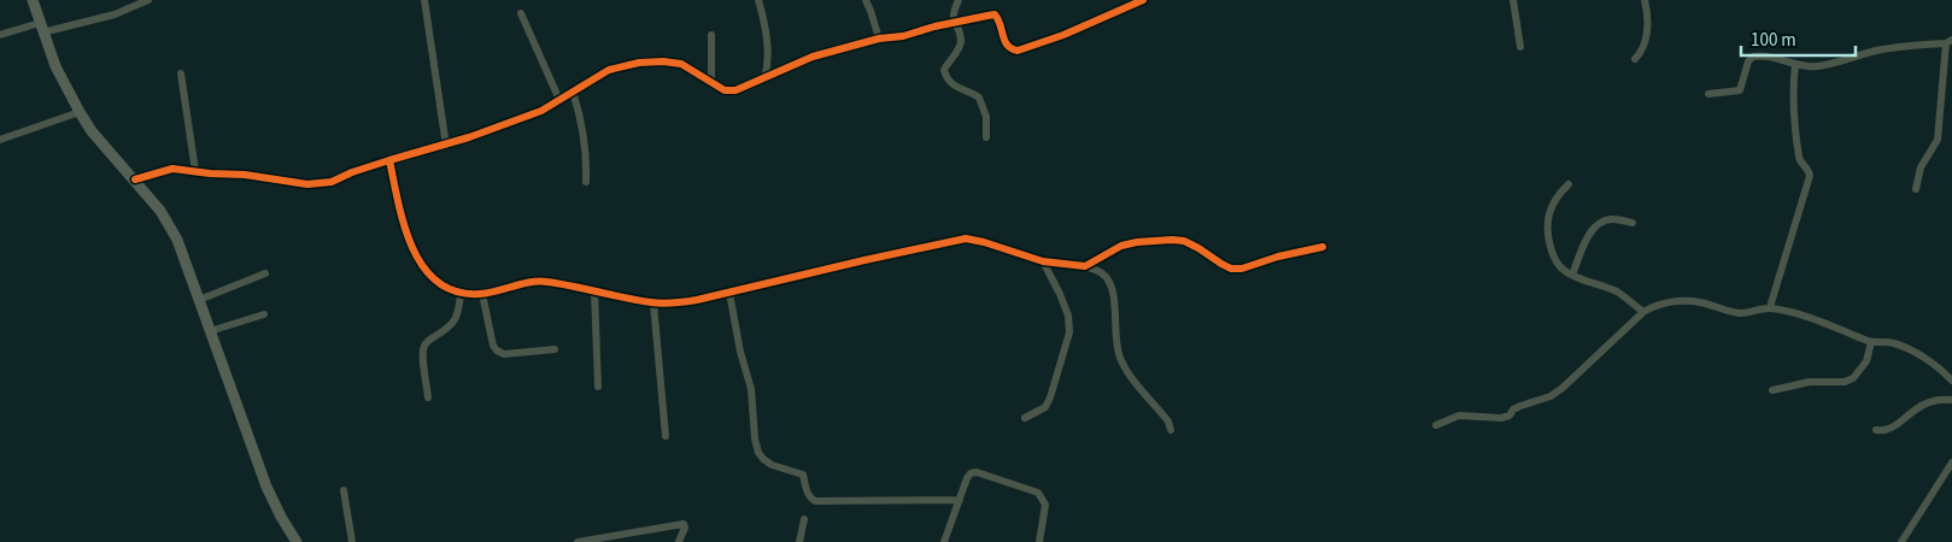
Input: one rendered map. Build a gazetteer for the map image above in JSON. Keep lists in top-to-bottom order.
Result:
{
  "scale_bar": "100 m"
}
